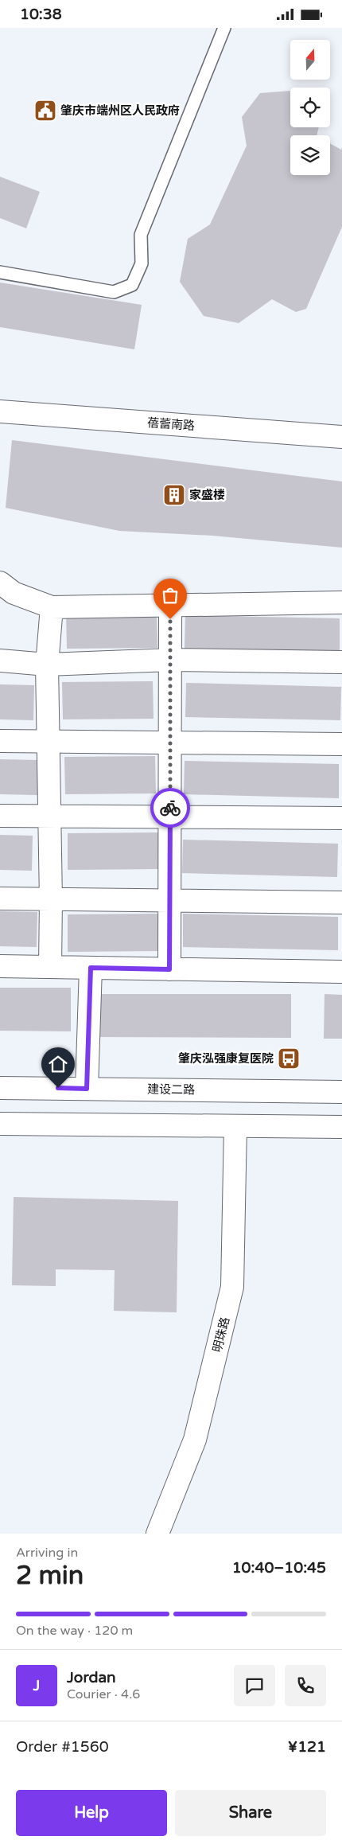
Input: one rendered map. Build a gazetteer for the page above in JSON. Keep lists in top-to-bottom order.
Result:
{
  "streets": {
    "street": ["蓓蕾南路", "建设二路", "明珠路"]
  },
  "places": {
    "public building": ["肇庆市端州区人民政府"],
    "building": ["家盛楼"],
    "bus stop": ["肇庆泓强康复医院"]
  },
  "north": "top",
  "page": {
    "status": "10:38",
    "heading": ["2 min", "Arriving in", "10:40–10:45"],
    "panel": [
      "Jordan",
      "Courier · 4.6",
      "Order #1560",
      "¥121"
    ],
    "bar": "On the way · 120 m",
    "round": "J",
    "buttons": ["Help", "Share"]
  }
}
